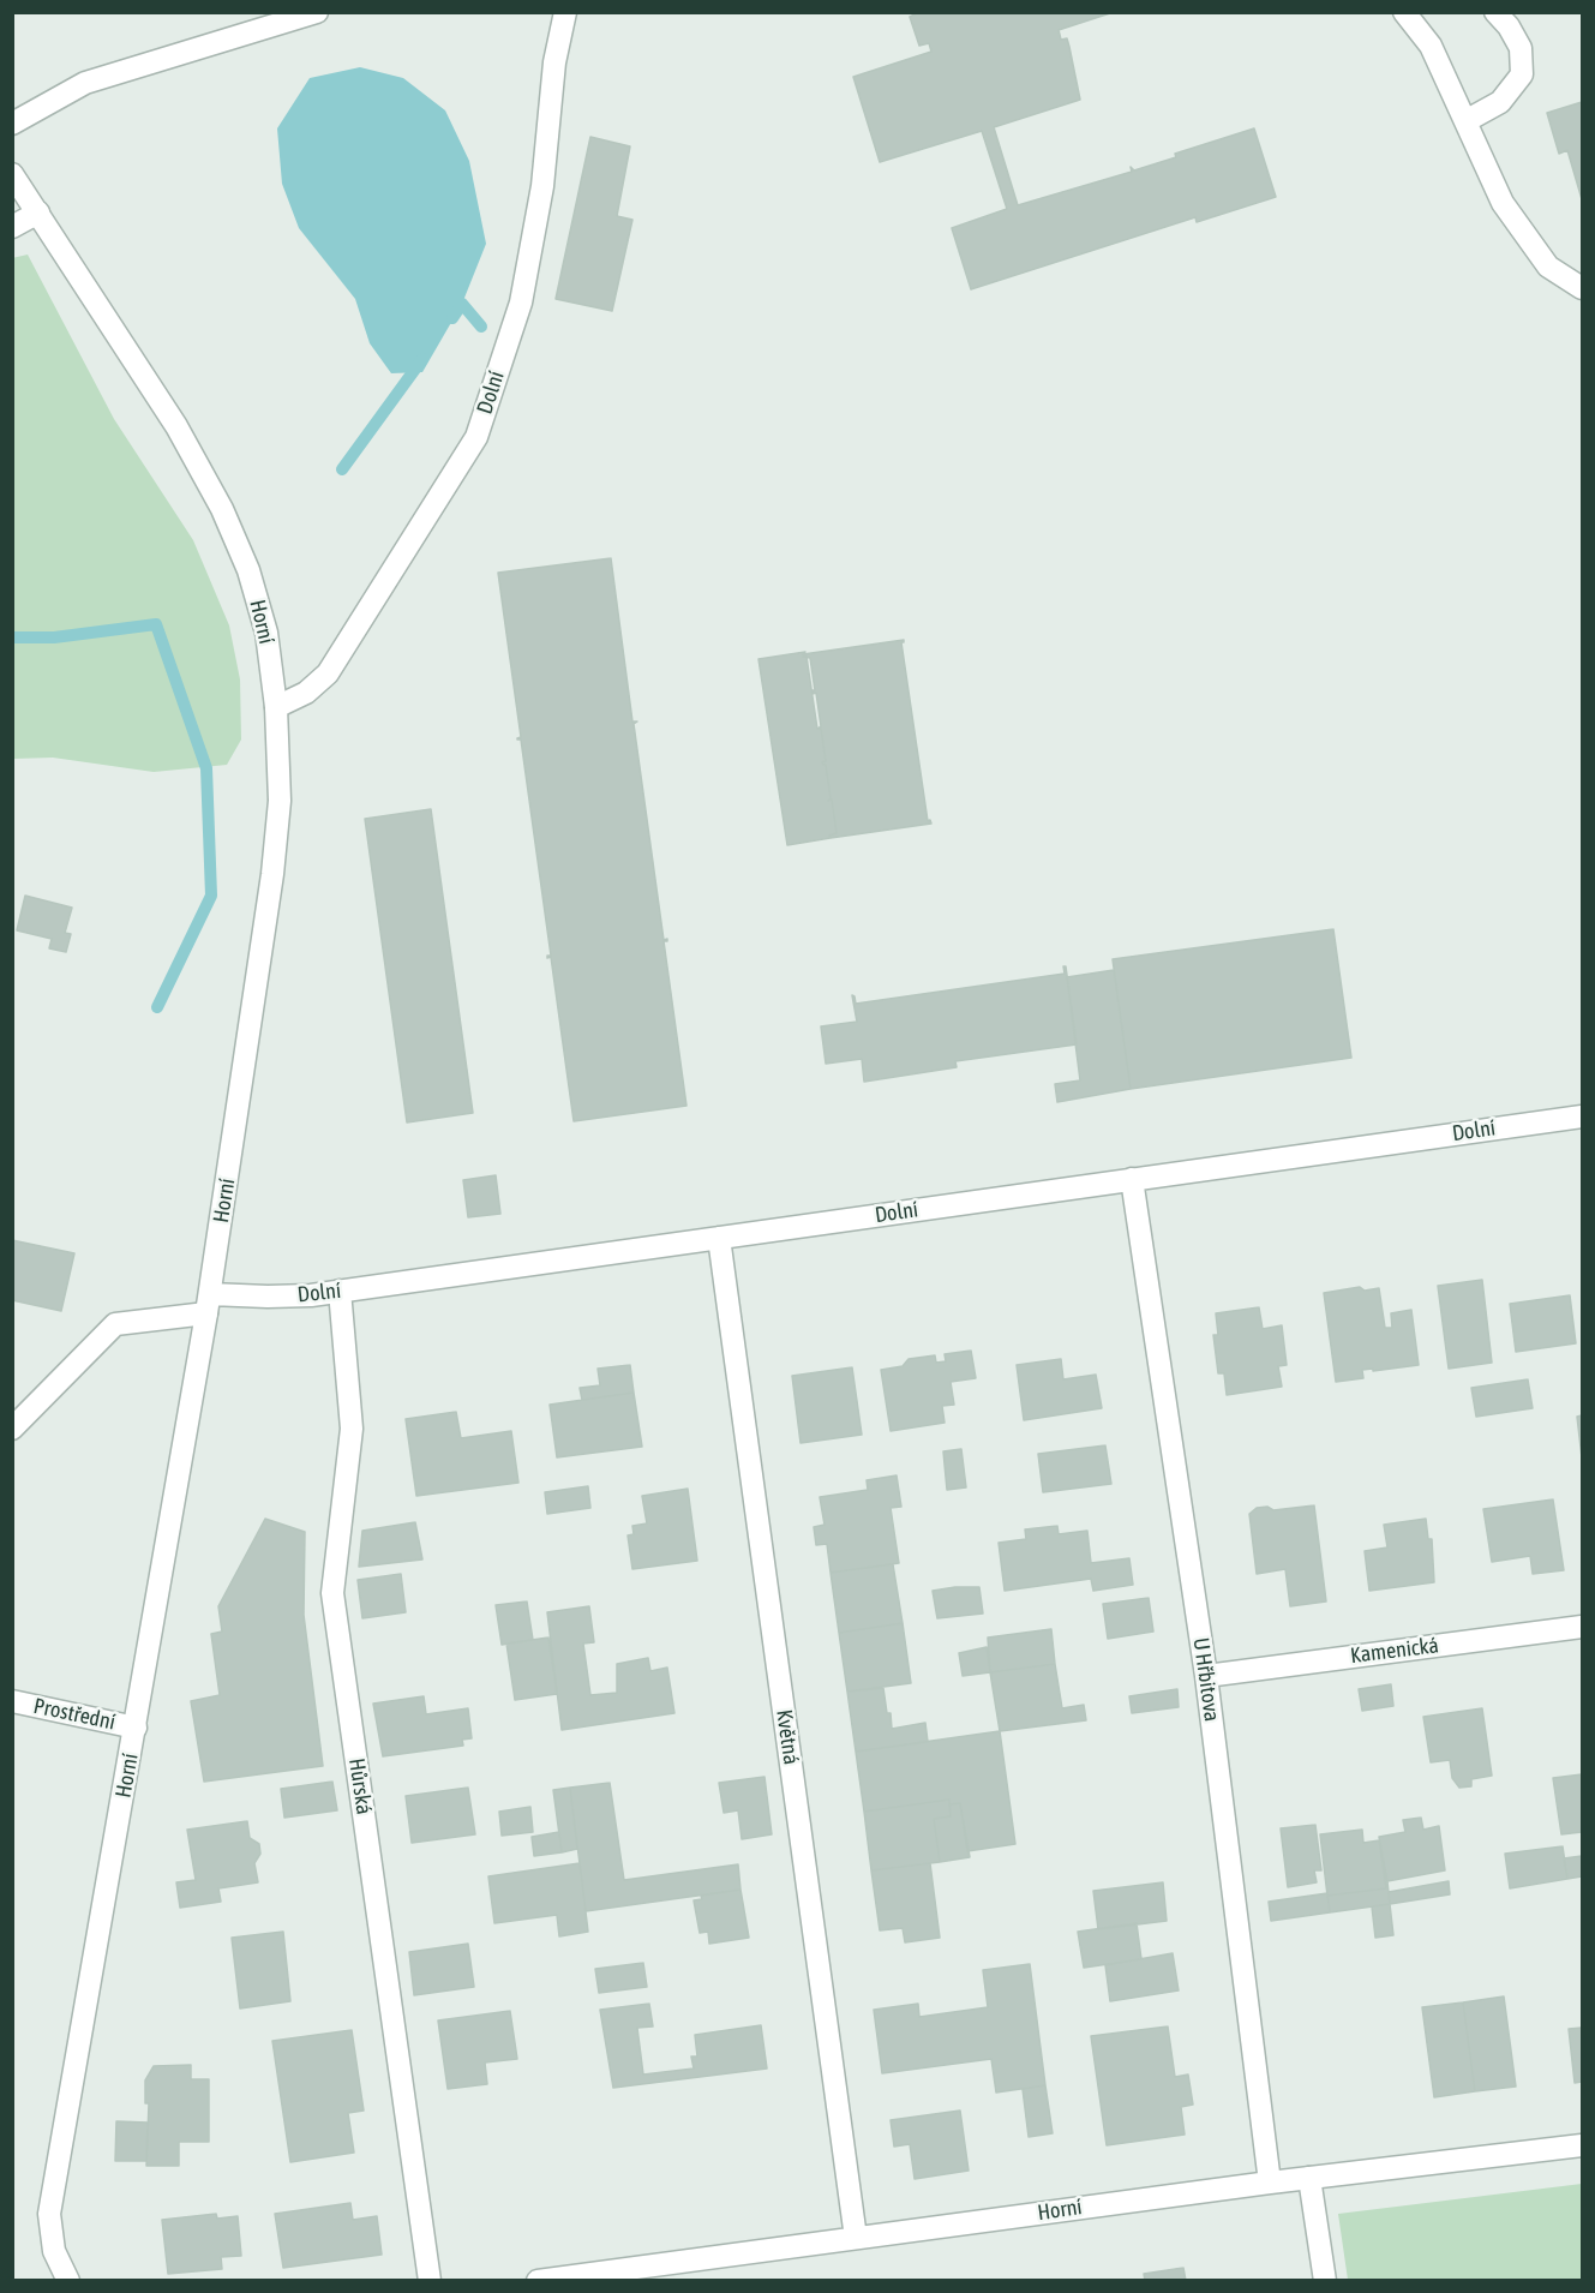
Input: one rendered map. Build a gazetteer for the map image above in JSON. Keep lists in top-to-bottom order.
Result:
{
  "streets": {
    "street": [
      "Dolní",
      "Horní",
      "Kamenická",
      "U Hřbitova",
      "Prostřední",
      "Květná",
      "Hůrská"
    ]
  },
  "crossings": [
    ["Dolní", "Horní"],
    ["Dolní", "U Hřbitova"],
    ["Dolní", "Květná"],
    ["Dolní", "Hůrská"],
    ["Horní", "U Hřbitova"],
    ["Horní", "Prostřední"],
    ["Horní", "Květná"],
    ["Kamenická", "U Hřbitova"]
  ]
}
